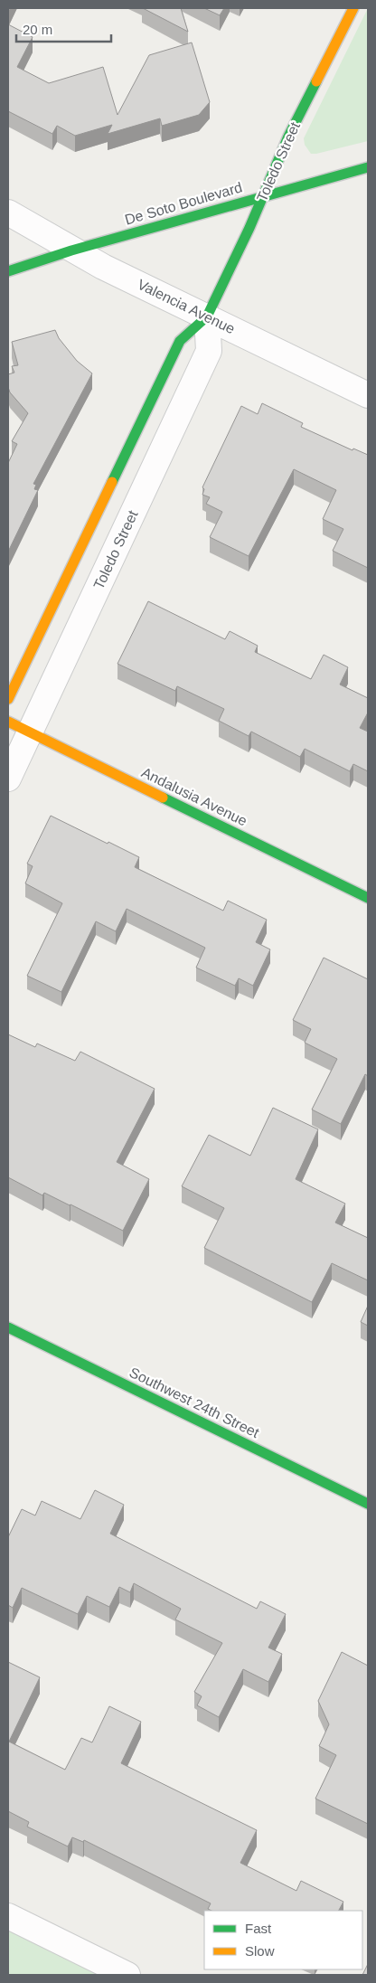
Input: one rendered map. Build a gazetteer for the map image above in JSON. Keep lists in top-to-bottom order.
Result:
{
  "streets": {
    "street": [
      "Toledo Street",
      "De Soto Boulevard",
      "Valencia Avenue",
      "Andalusia Avenue",
      "Southwest 24th Street"
    ]
  },
  "crossings": [
    ["Toledo Street", "De Soto Boulevard"],
    ["Toledo Street", "Valencia Avenue"],
    ["Toledo Street", "Andalusia Avenue"],
    ["De Soto Boulevard", "Valencia Avenue"]
  ],
  "legend": ["Fast", "Slow"],
  "scale_bar": "20 m"
}
